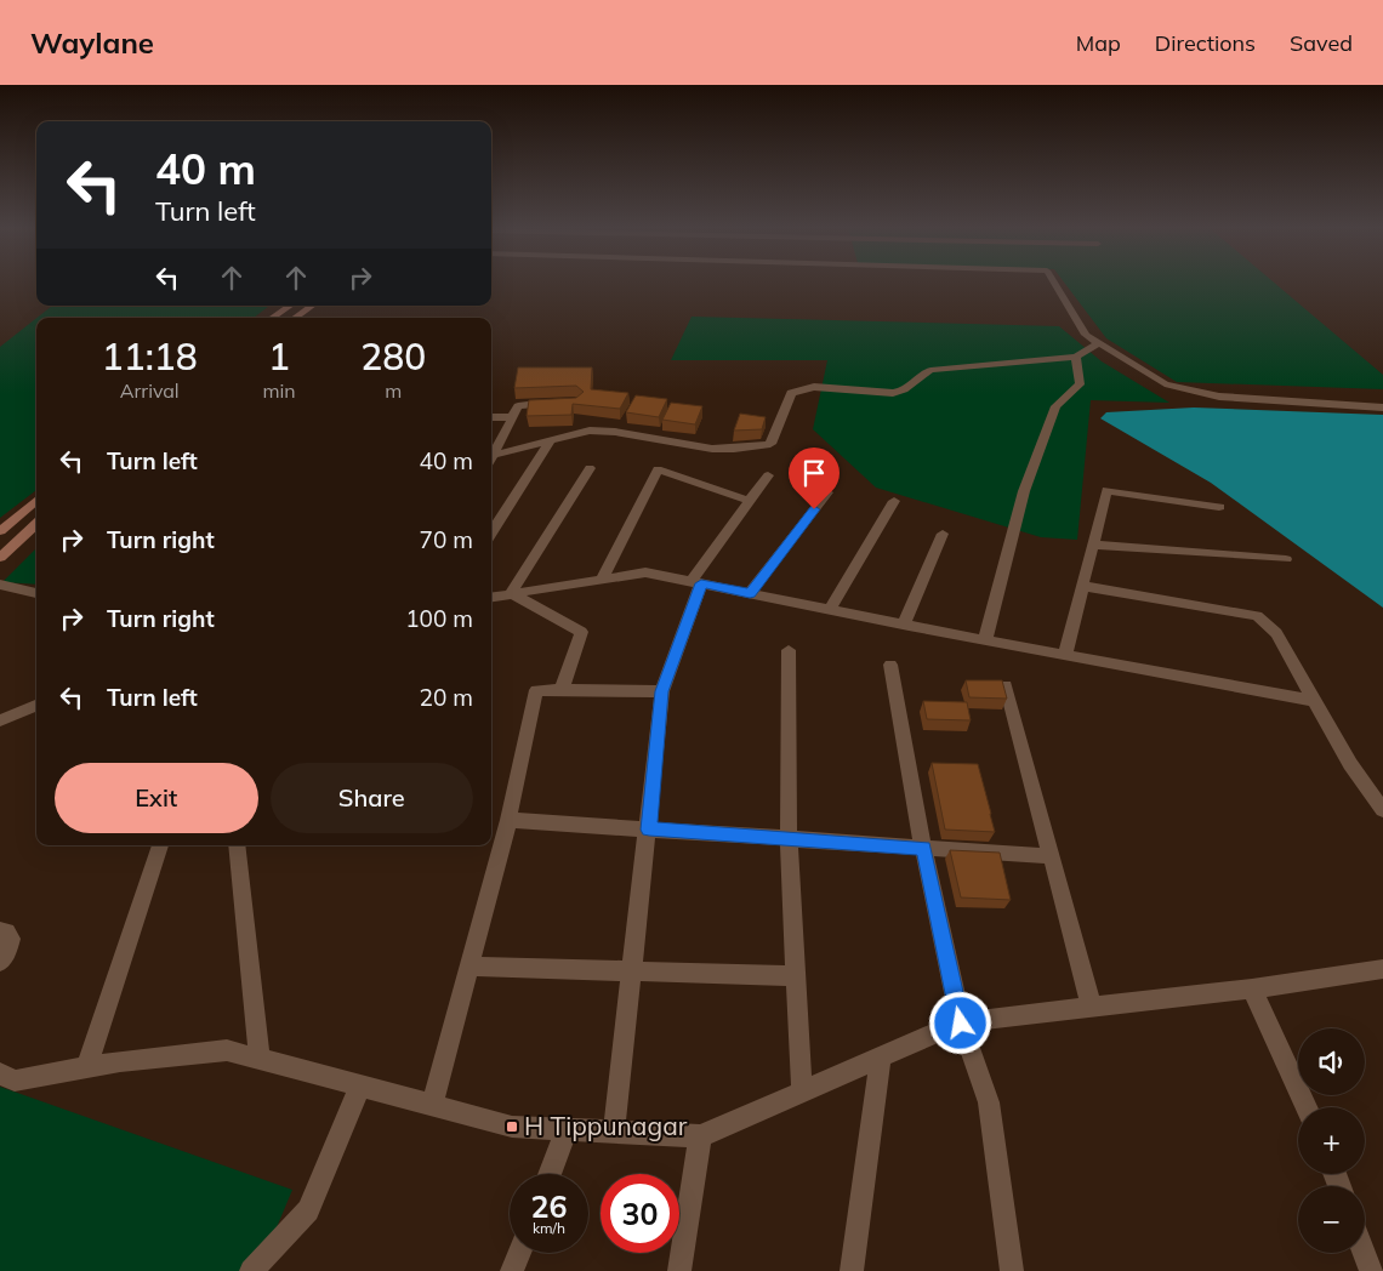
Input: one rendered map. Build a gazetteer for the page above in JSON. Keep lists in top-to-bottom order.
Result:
{
  "places": {
    "transit": ["H Tippunagar"]
  },
  "page": {
    "header": "Waylane",
    "nav": ["Map", "Directions", "Saved"],
    "turn": ["40 m", "Turn left"],
    "eta": [
      "11:18",
      "Arrival",
      "1",
      "min",
      "280",
      "m"
    ],
    "list": [
      {
        "name": "Turn left",
        "value": "40 m"
      },
      {
        "name": "Turn right",
        "value": "70 m"
      },
      {
        "name": "Turn right",
        "value": "100 m"
      },
      {
        "name": "Turn left",
        "value": "20 m"
      }
    ],
    "buttons": ["Exit", "Share"],
    "map_buttons": ["+", "−"],
    "speed": "26 km/h",
    "limit": "30"
  }
}
